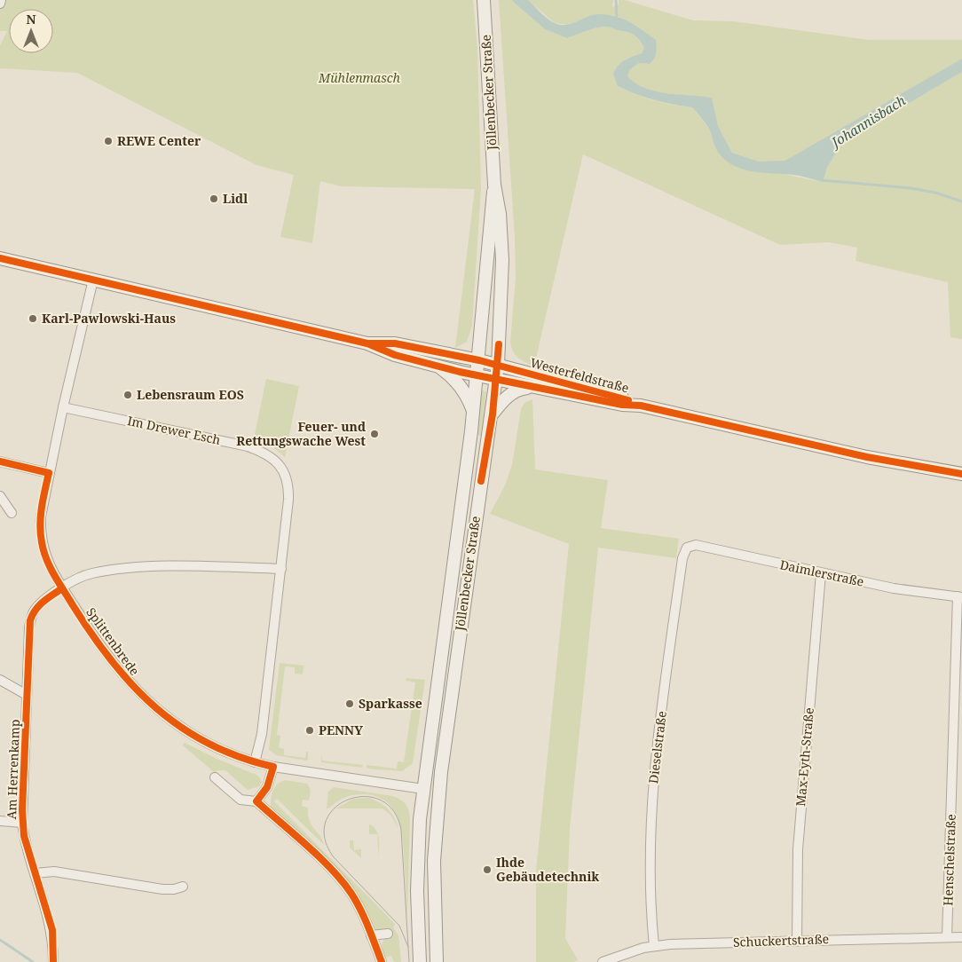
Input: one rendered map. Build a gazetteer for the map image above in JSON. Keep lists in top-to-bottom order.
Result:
{
  "streets": {
    "main road": ["Jöllenbecker Straße", "Westerfeldstraße", "Splittenbrede"],
    "street": [
      "Im Drewer Esch",
      "Daimlerstraße",
      "Dieselstraße",
      "Max-Eyth-Straße",
      "Am Herrenkamp",
      "Henschelstraße",
      "Schuckertstraße"
    ]
  },
  "crossings": [
    ["Jöllenbecker Straße", "Westerfeldstraße"],
    ["Jöllenbecker Straße", "Splittenbrede"],
    ["Im Drewer Esch", "Splittenbrede"],
    ["Daimlerstraße", "Dieselstraße"],
    ["Daimlerstraße", "Max-Eyth-Straße"],
    ["Daimlerstraße", "Henschelstraße"],
    ["Splittenbrede", "Am Herrenkamp"],
    ["Dieselstraße", "Schuckertstraße"],
    ["Max-Eyth-Straße", "Schuckertstraße"],
    ["Henschelstraße", "Schuckertstraße"]
  ],
  "water": ["Johannisbach"],
  "parks": ["Mühlenmasch"],
  "places": [
    "REWE Center",
    "Lidl",
    "Karl-Pawlowski-Haus",
    "Lebensraum EOS",
    "Feuer- und Rettungswache West",
    "Sparkasse",
    "PENNY",
    "Ihde Gebäudetechnik"
  ],
  "north": "top"
}
